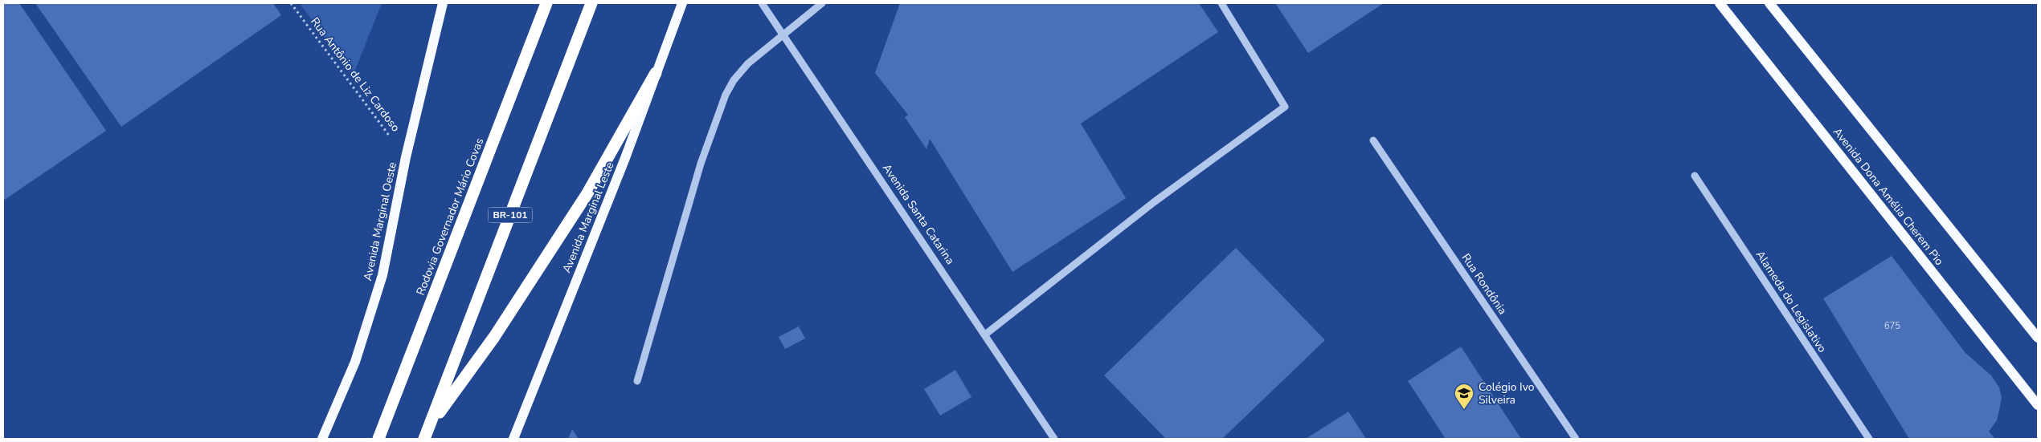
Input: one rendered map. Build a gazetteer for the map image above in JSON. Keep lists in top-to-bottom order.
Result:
{
  "streets": {
    "highway": ["BR-101", "Rodovia Governador Mário Covas"],
    "main road": ["Avenida Dona Amélia Cherem Pio", "Avenida Marginal Leste", "Avenida Marginal Oeste"],
    "street": ["Avenida Santa Catarina", "Rua Rondônia", "Alameda do Legislativo"],
    "path": ["Rua Antônio de Liz Cardoso"]
  },
  "crossings": [
    ["Rua Antônio de Liz Cardoso", "Avenida Marginal Oeste"]
  ],
  "places": {
    "school or university": ["Colégio Ivo Silveira"]
  },
  "house_numbers": ["675"]
}
